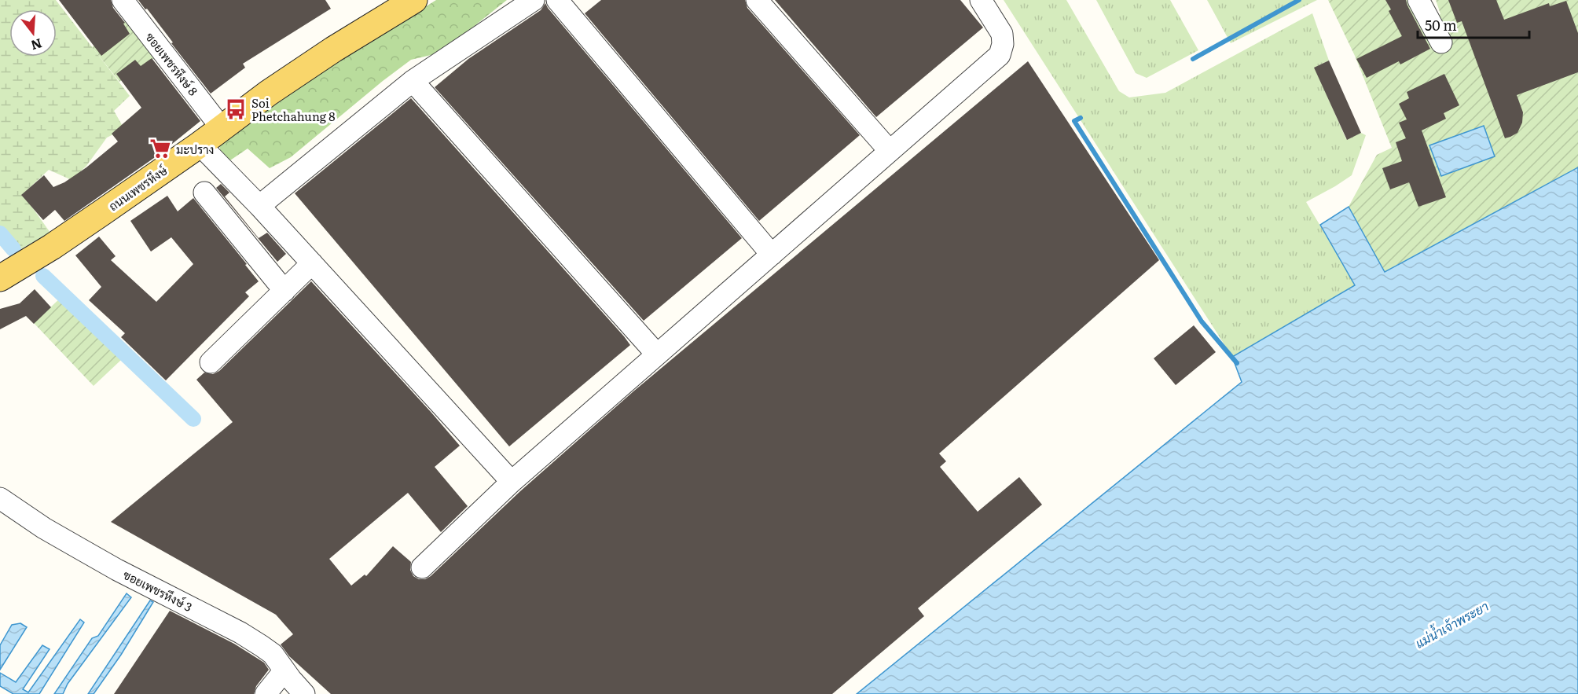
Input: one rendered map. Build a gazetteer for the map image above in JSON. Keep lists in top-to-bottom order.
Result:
{
  "streets": {
    "main road": ["ถนนเพชรหึงษ์"],
    "street": ["ซอยเพชรหึงษ์ 8", "ซอยเพชรหึงษ์ 3"]
  },
  "crossings": [
    ["ซอยเพชรหึงษ์ 8", "ถนนเพชรหึงษ์"]
  ],
  "water": ["แม่น้ำเจ้าพระยา"],
  "places": {
    "bus stop": ["Soi Phetchahung 8"],
    "supermarket": ["มะปราง"]
  },
  "scale_bar": "50 m",
  "north": "bottom"
}
